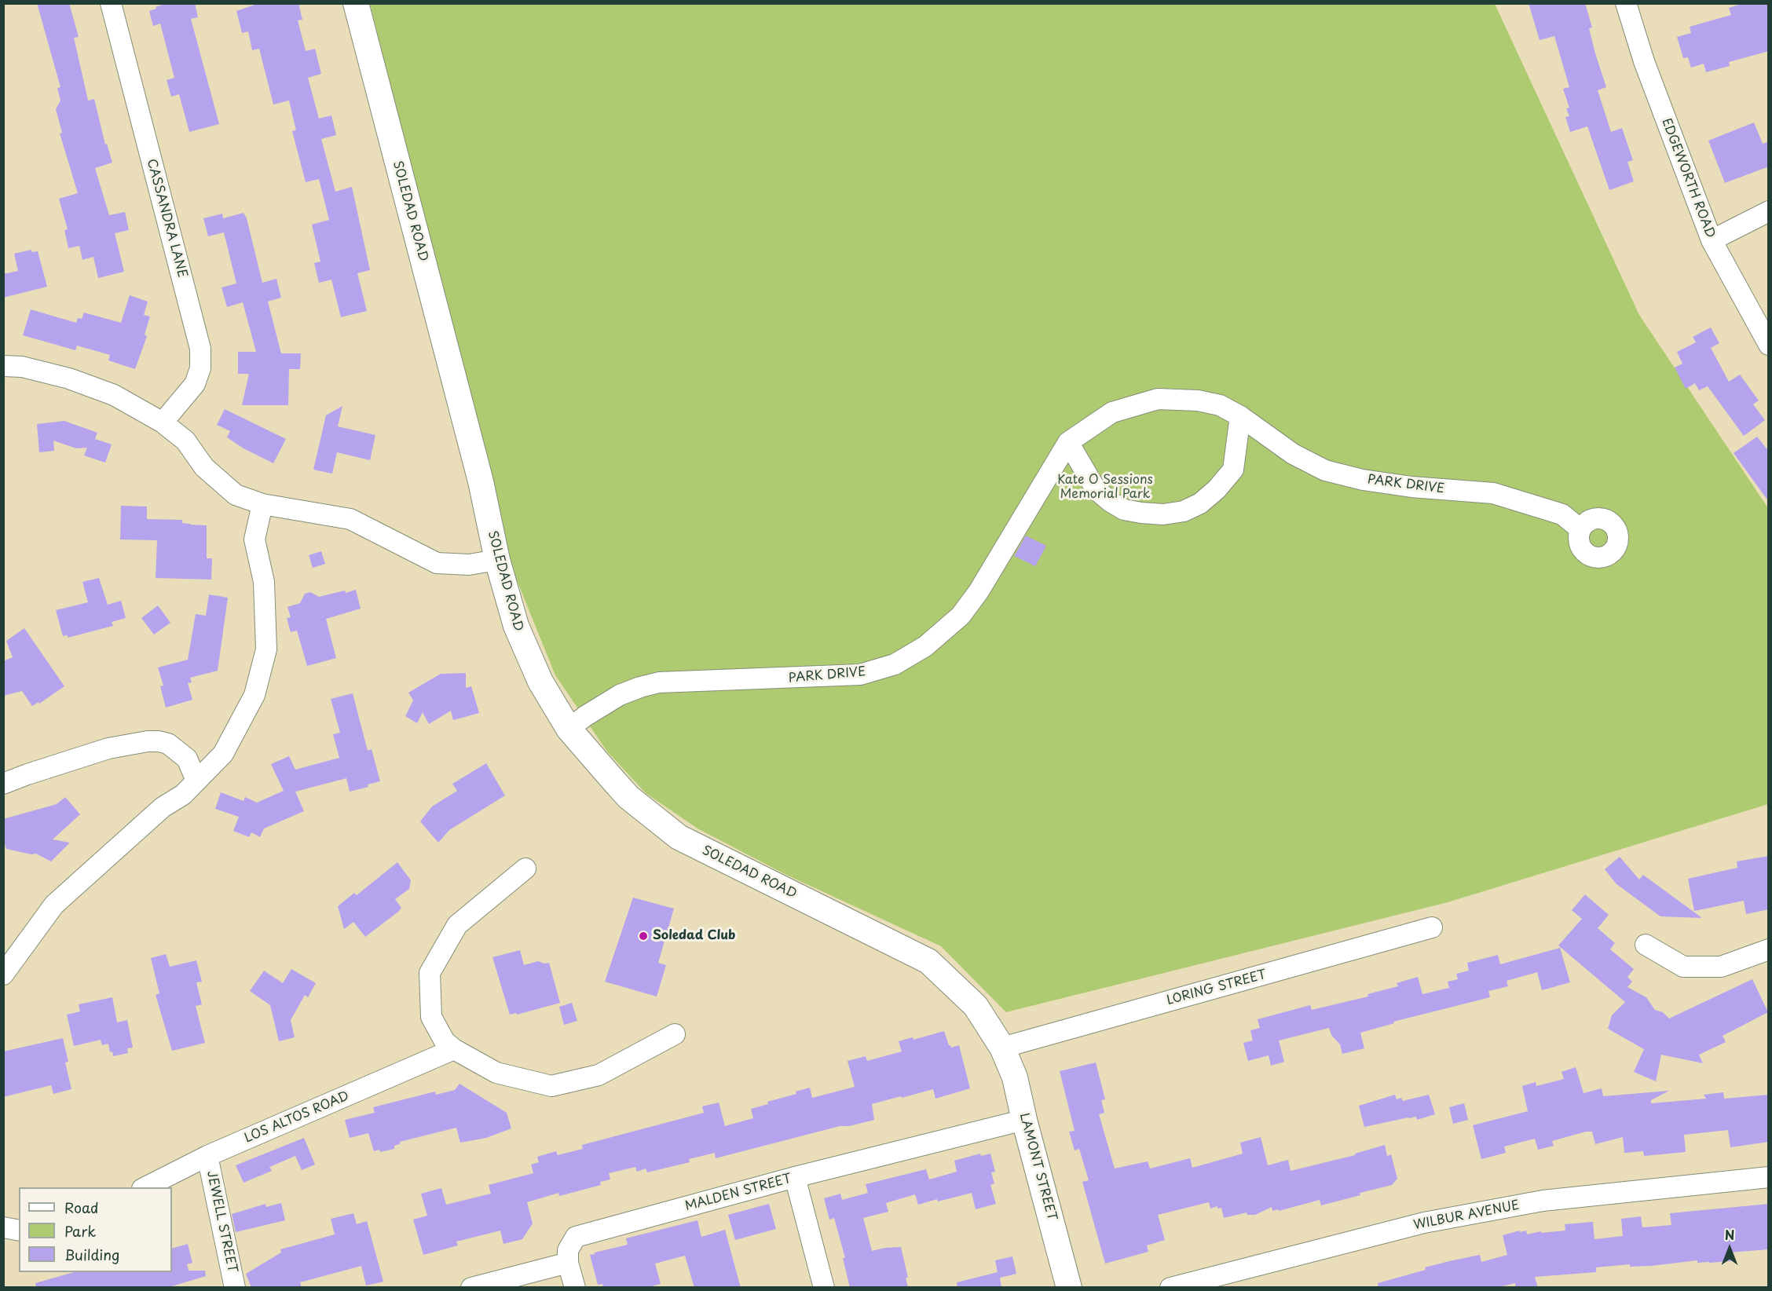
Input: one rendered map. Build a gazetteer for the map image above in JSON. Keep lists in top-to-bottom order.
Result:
{
  "streets": {
    "street": [
      "EDGEWORTH ROAD",
      "SOLEDAD ROAD",
      "CASSANDRA LANE",
      "PARK DRIVE",
      "LORING STREET",
      "LOS ALTOS ROAD",
      "LAMONT STREET",
      "MALDEN STREET",
      "WILBUR AVENUE",
      "JEWELL STREET"
    ]
  },
  "crossings": [
    ["SOLEDAD ROAD", "PARK DRIVE"],
    ["SOLEDAD ROAD", "LORING STREET"],
    ["SOLEDAD ROAD", "LAMONT STREET"],
    ["LORING STREET", "LAMONT STREET"],
    ["LOS ALTOS ROAD", "JEWELL STREET"],
    ["LAMONT STREET", "MALDEN STREET"]
  ],
  "parks": ["Kate O Sessions Memorial Park"],
  "places": ["Soledad Club"],
  "legend": ["Road", "Park", "Building"],
  "north": "top"
}
